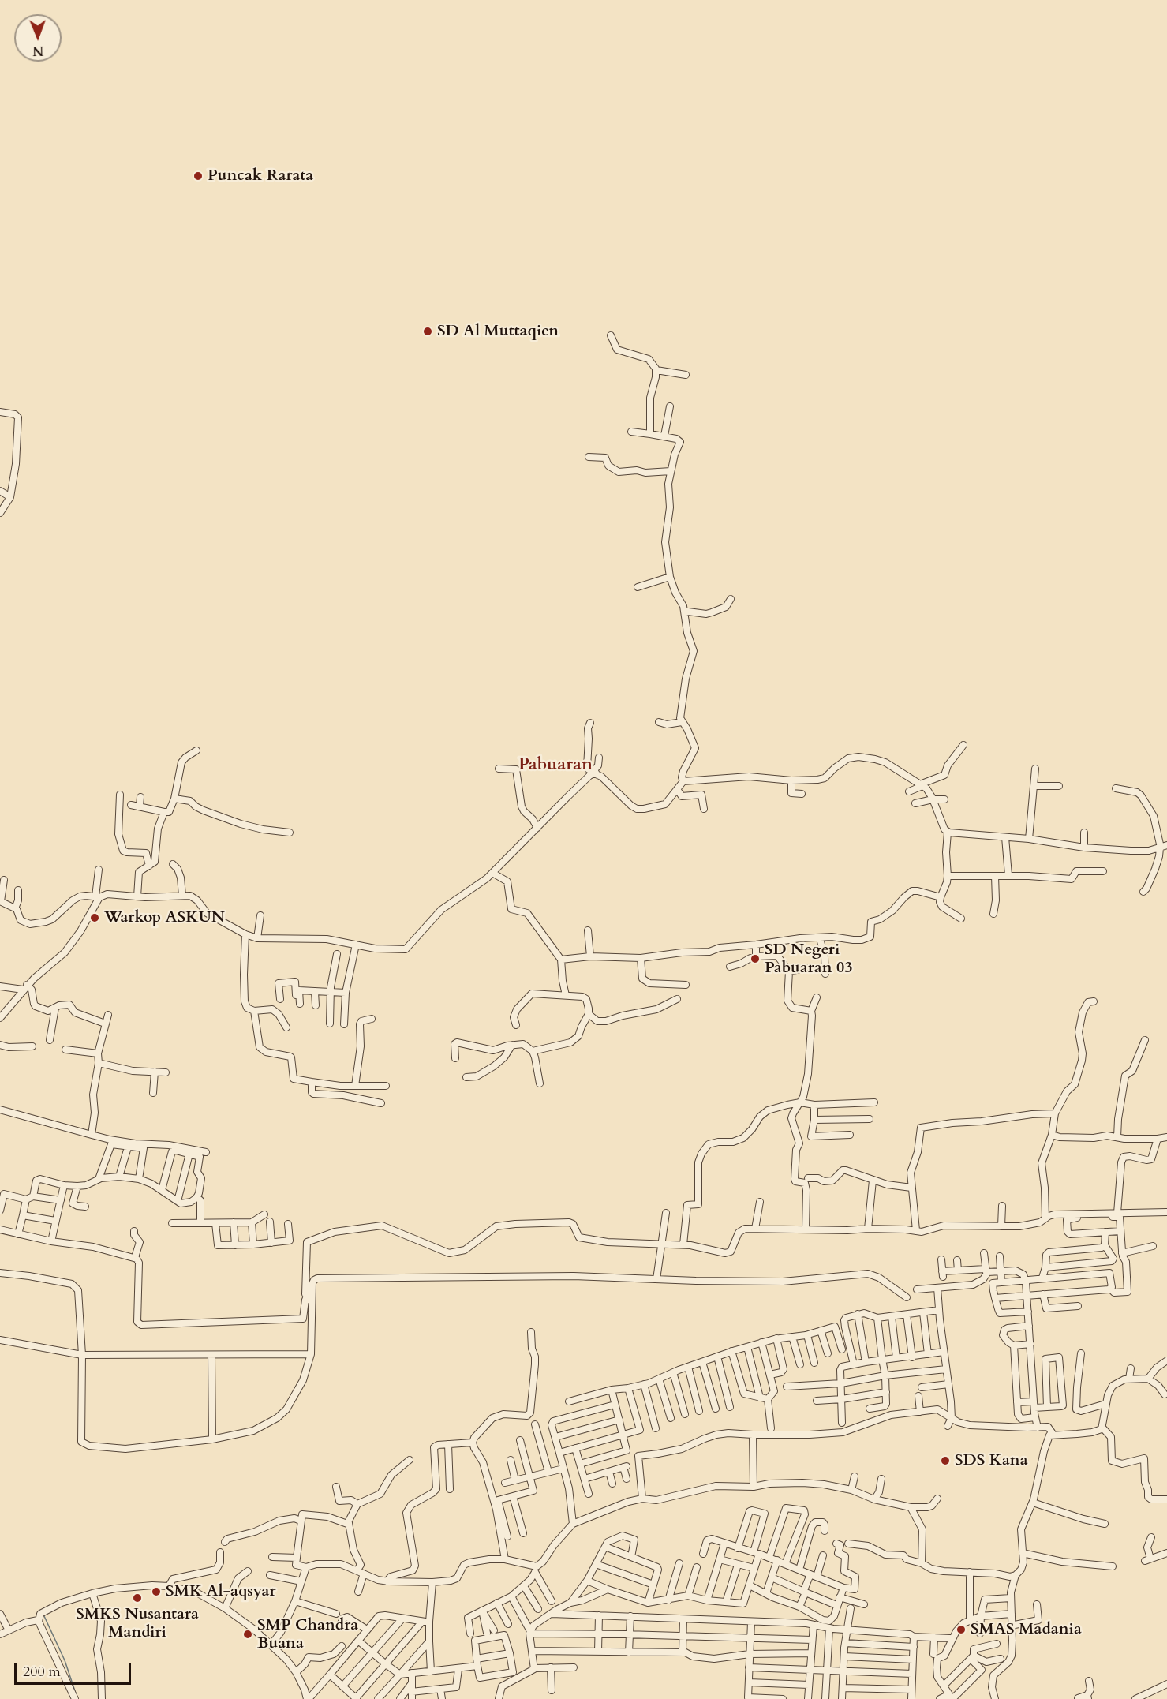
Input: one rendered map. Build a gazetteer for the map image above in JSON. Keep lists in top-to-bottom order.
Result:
{
  "districts": ["Pabuaran"],
  "places": [
    "Puncak Rarata",
    "SD Al Muttaqien",
    "Warkop ASKUN",
    "SD Negeri Pabuaran 03",
    "SDS Kana",
    "SMK Al-aqsyar",
    "SMKS Nusantara Mandiri",
    "SMAS Madania",
    "SMP Chandra Buana"
  ],
  "scale_bar": "200 m",
  "north": "bottom"
}
